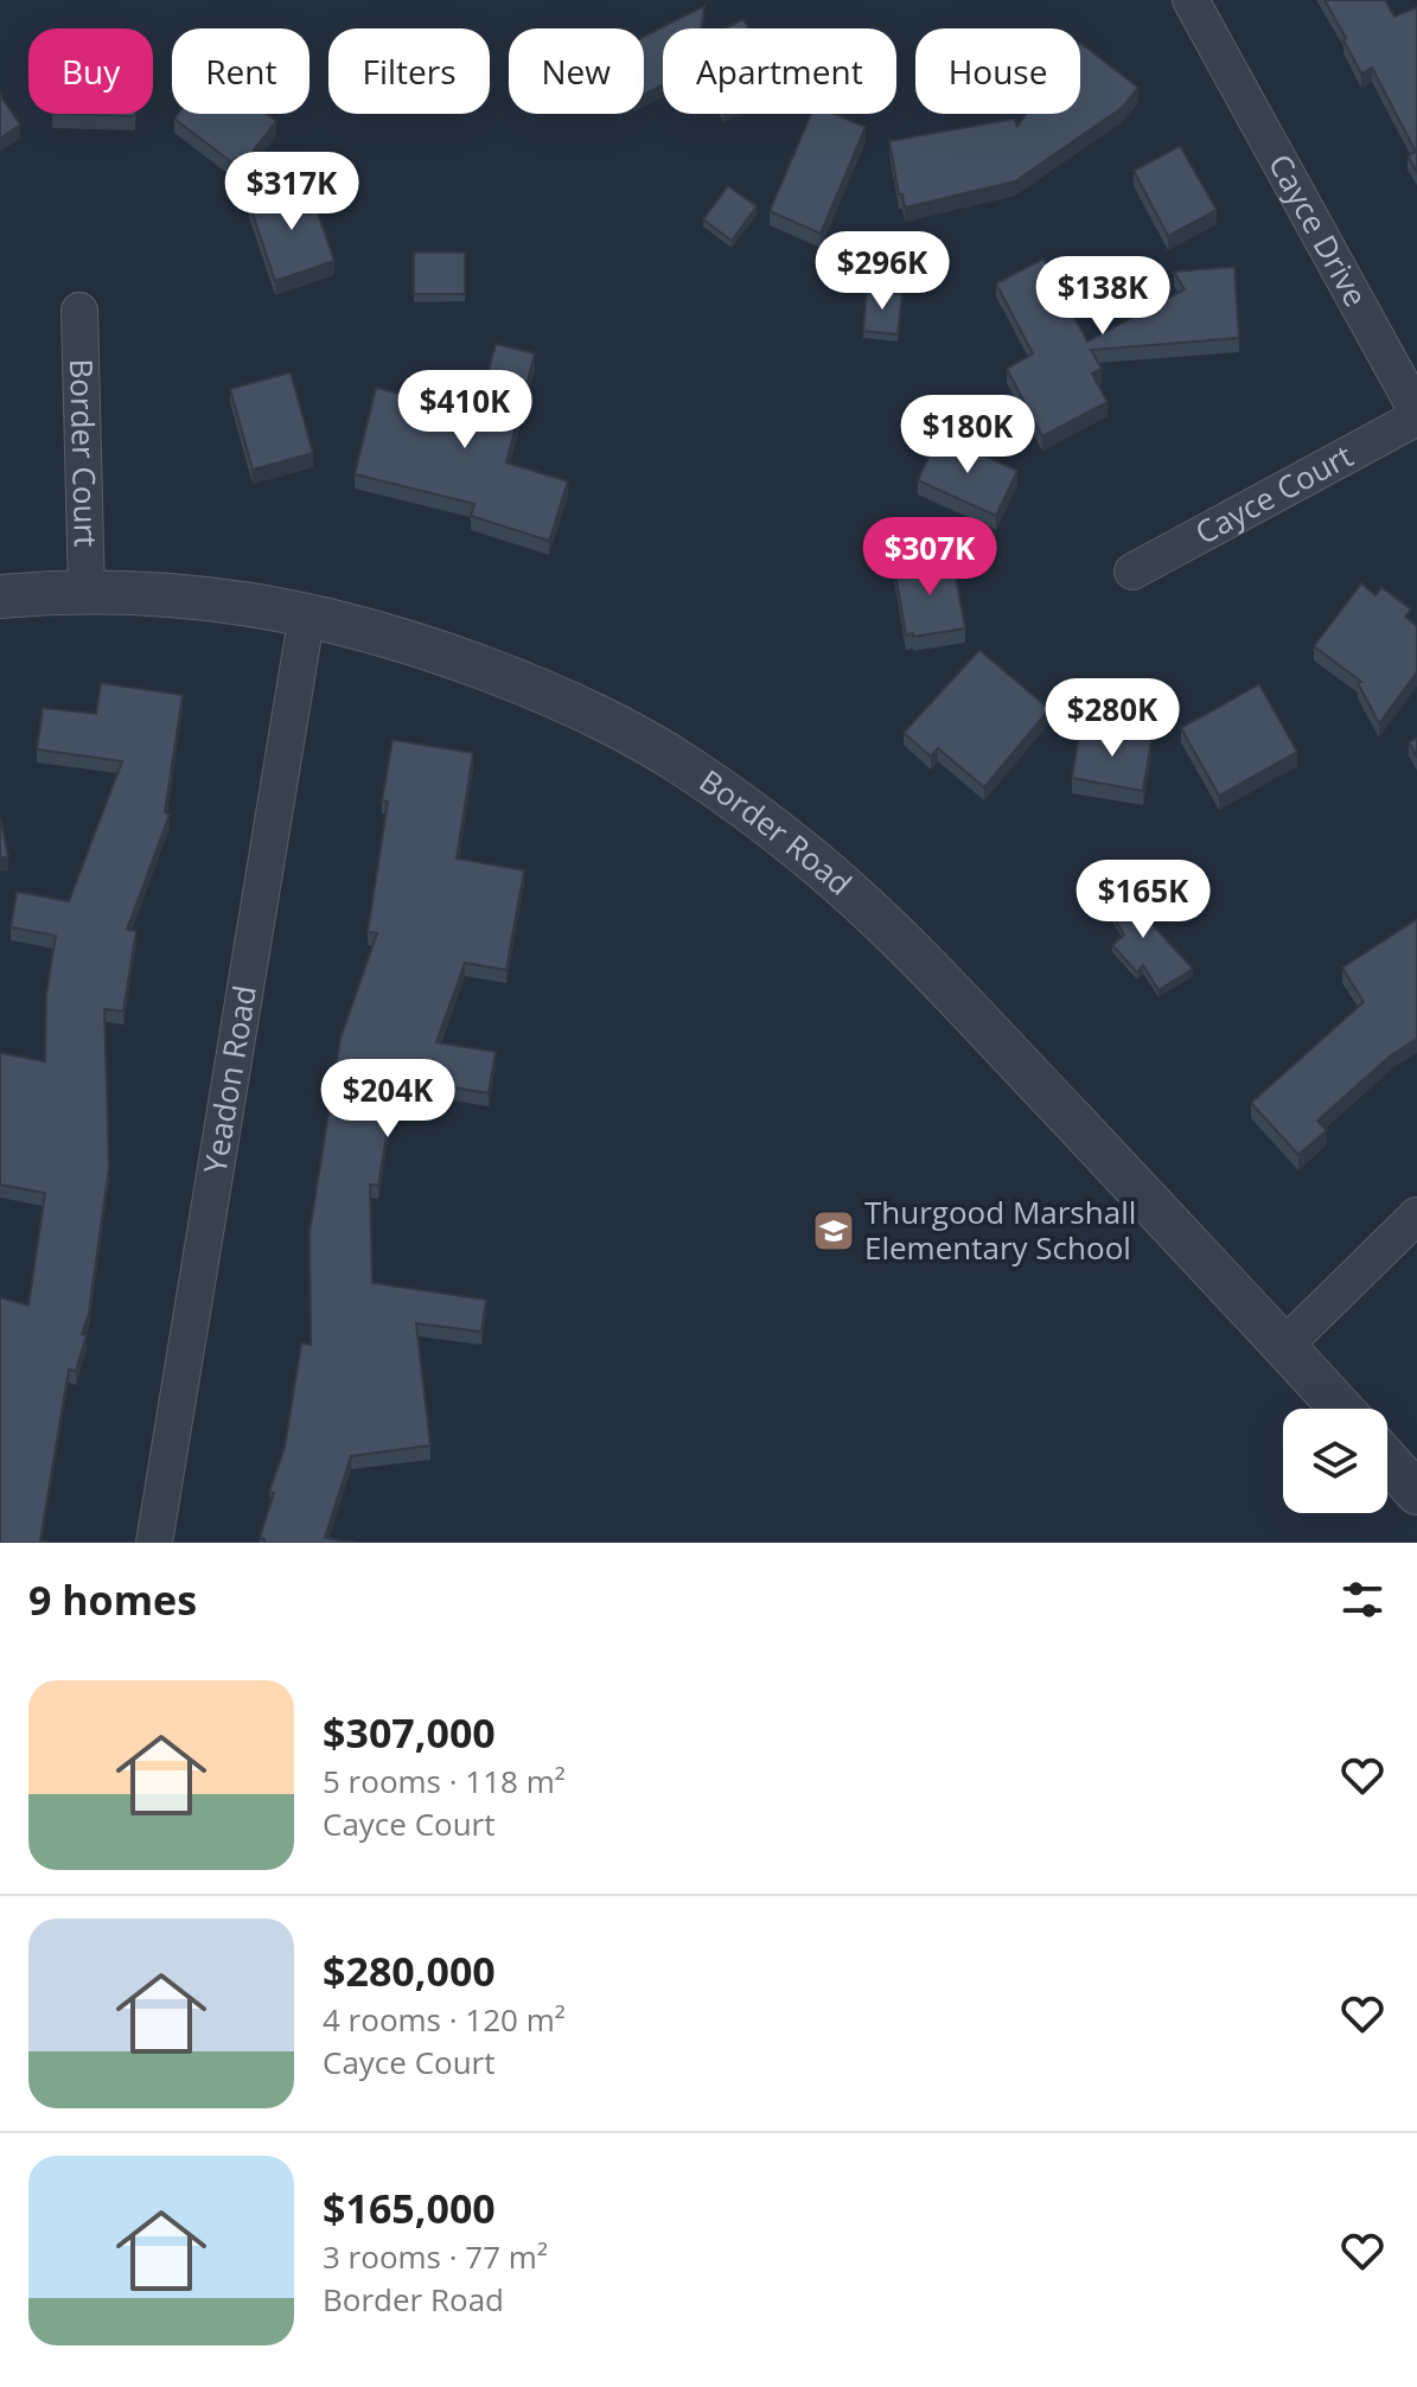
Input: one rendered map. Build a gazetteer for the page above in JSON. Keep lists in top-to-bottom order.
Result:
{
  "streets": {
    "street": [
      "Cayce Drive",
      "Border Court",
      "Cayce Court",
      "Border Road",
      "Yeadon Road"
    ]
  },
  "crossings": [
    ["Cayce Drive", "Cayce Court"],
    ["Border Court", "Border Road"],
    ["Border Road", "Yeadon Road"]
  ],
  "places": {
    "school or university": ["Thurgood Marshall Elementary School"]
  },
  "page": {
    "chip": [
      "Buy",
      "Rent",
      "Filters",
      "New",
      "Apartment",
      "House"
    ],
    "price": [
      "$317K",
      "$296K",
      "$138K",
      "$410K",
      "$180K",
      "$307K",
      "$280K",
      "$165K",
      "$204K"
    ],
    "heading": "9 homes",
    "list": [
      {
        "name": "$307,000",
        "note": "5 rooms · 118 m² · Cayce Court"
      },
      {
        "name": "$280,000",
        "note": "4 rooms · 120 m² · Cayce Court"
      },
      {
        "name": "$165,000",
        "note": "3 rooms · 77 m² · Border Road"
      }
    ]
  }
}
